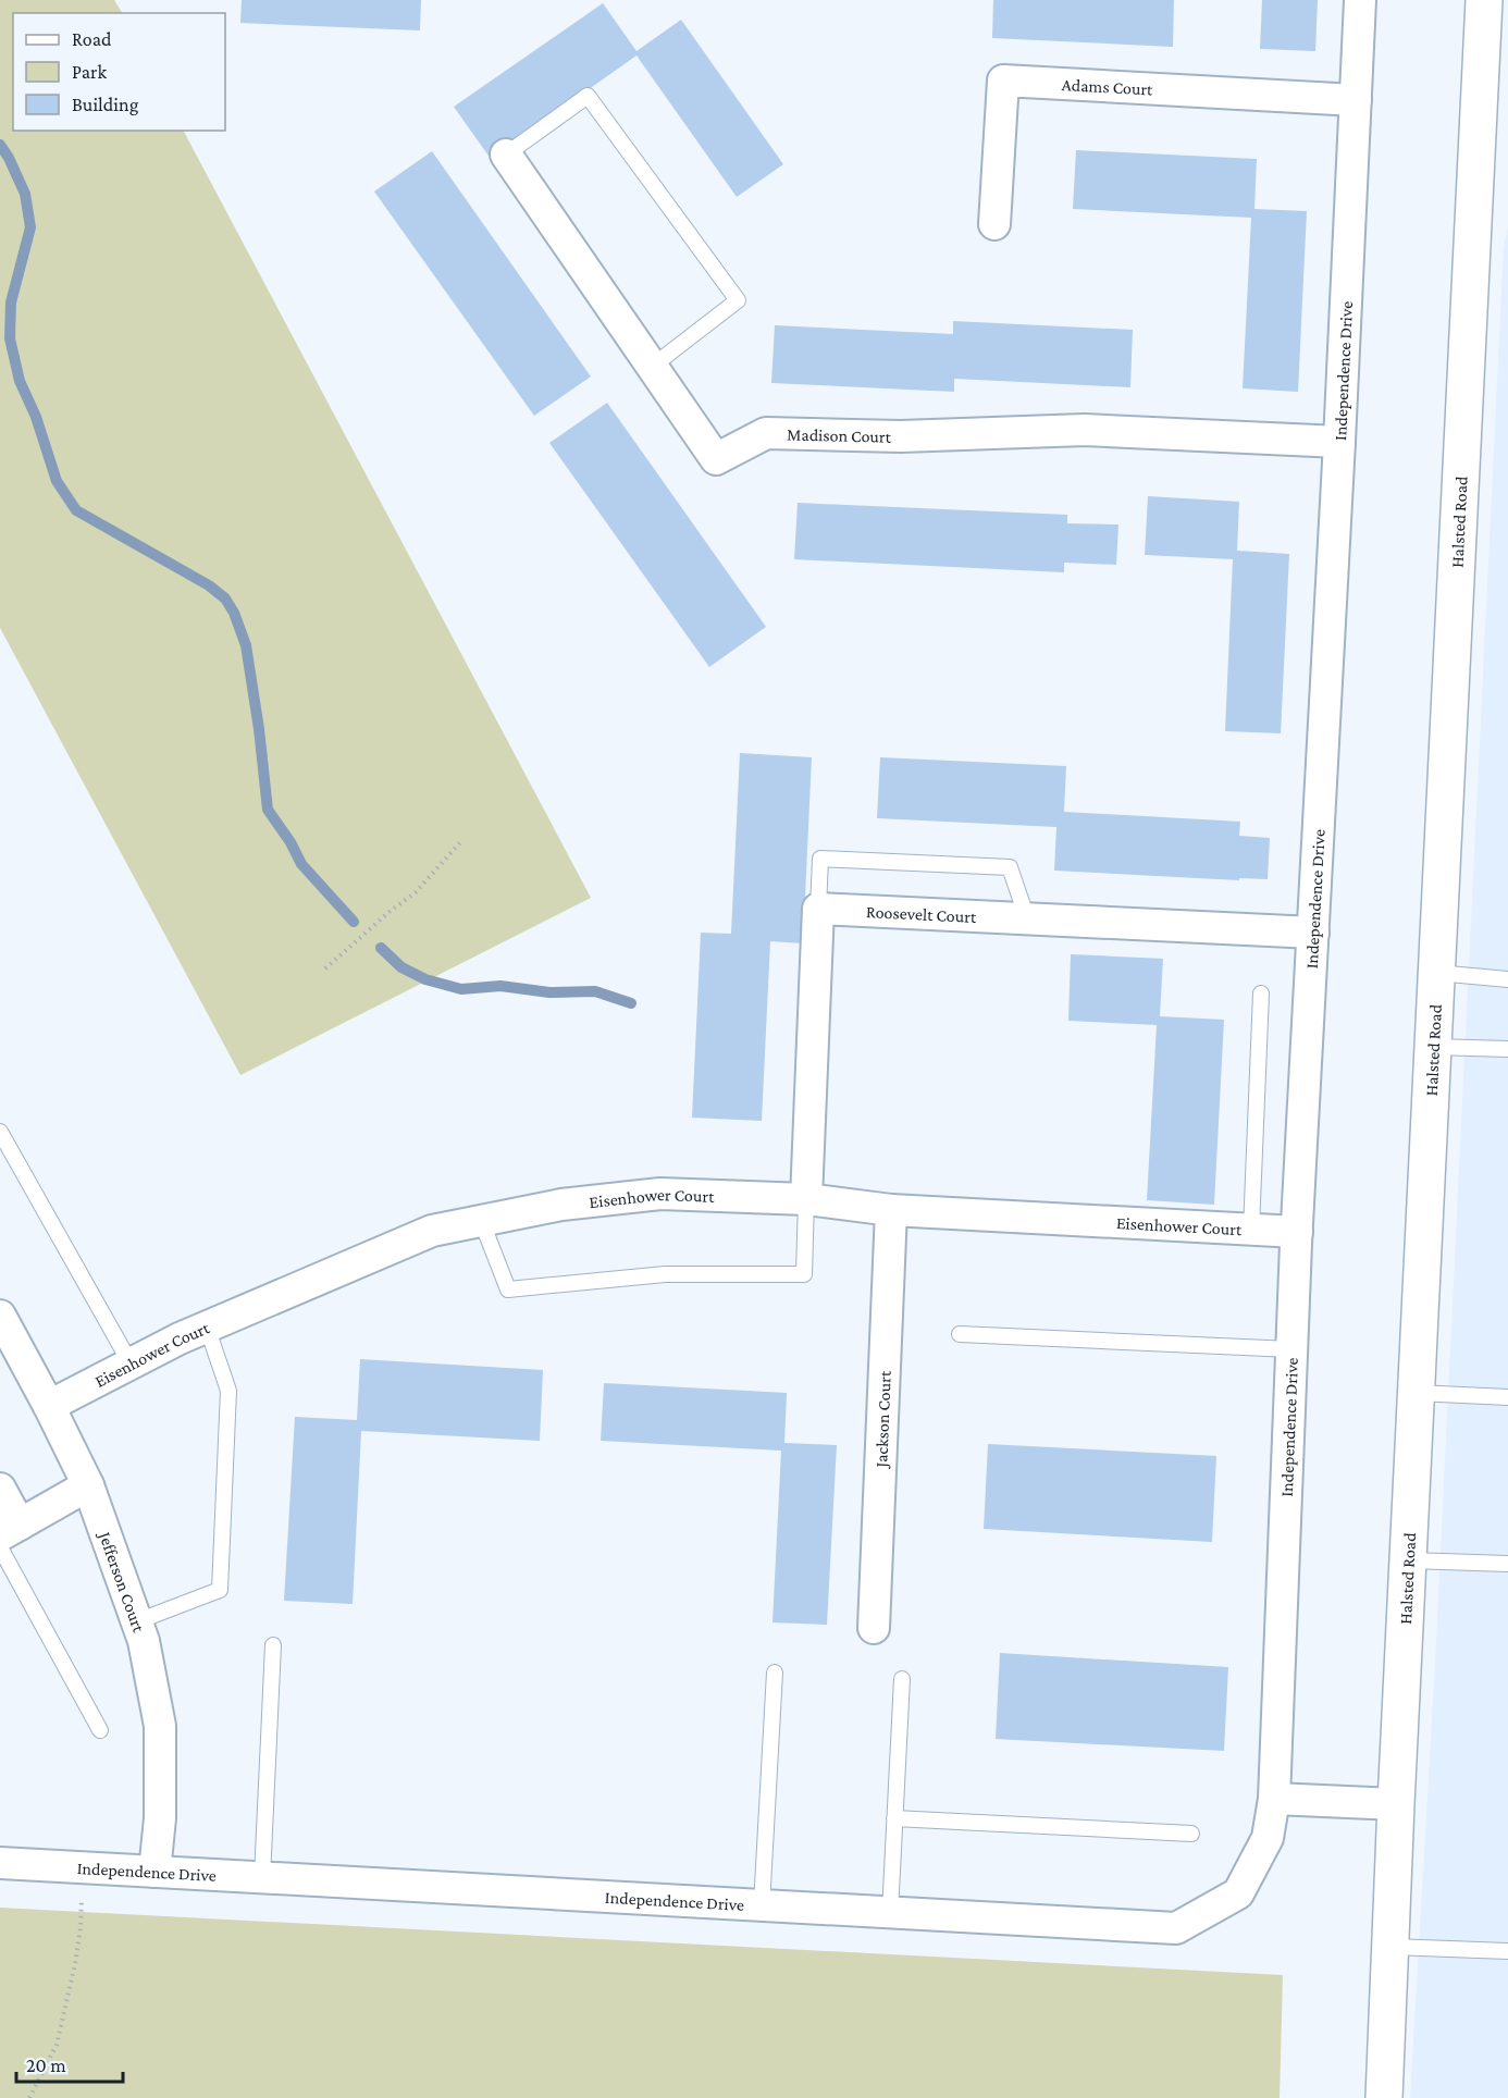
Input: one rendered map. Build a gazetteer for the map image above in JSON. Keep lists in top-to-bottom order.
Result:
{
  "streets": {
    "street": [
      "Adams Court",
      "Independence Drive",
      "Madison Court",
      "Halsted Road",
      "Roosevelt Court",
      "Eisenhower Court",
      "Jackson Court",
      "Jefferson Court"
    ]
  },
  "crossings": [
    ["Adams Court", "Independence Drive"],
    ["Independence Drive", "Madison Court"],
    ["Independence Drive", "Roosevelt Court"],
    ["Independence Drive", "Eisenhower Court"],
    ["Independence Drive", "Jefferson Court"],
    ["Eisenhower Court", "Jackson Court"],
    ["Eisenhower Court", "Jefferson Court"]
  ],
  "legend": ["Road", "Park", "Building"],
  "scale_bar": "20 m"
}
